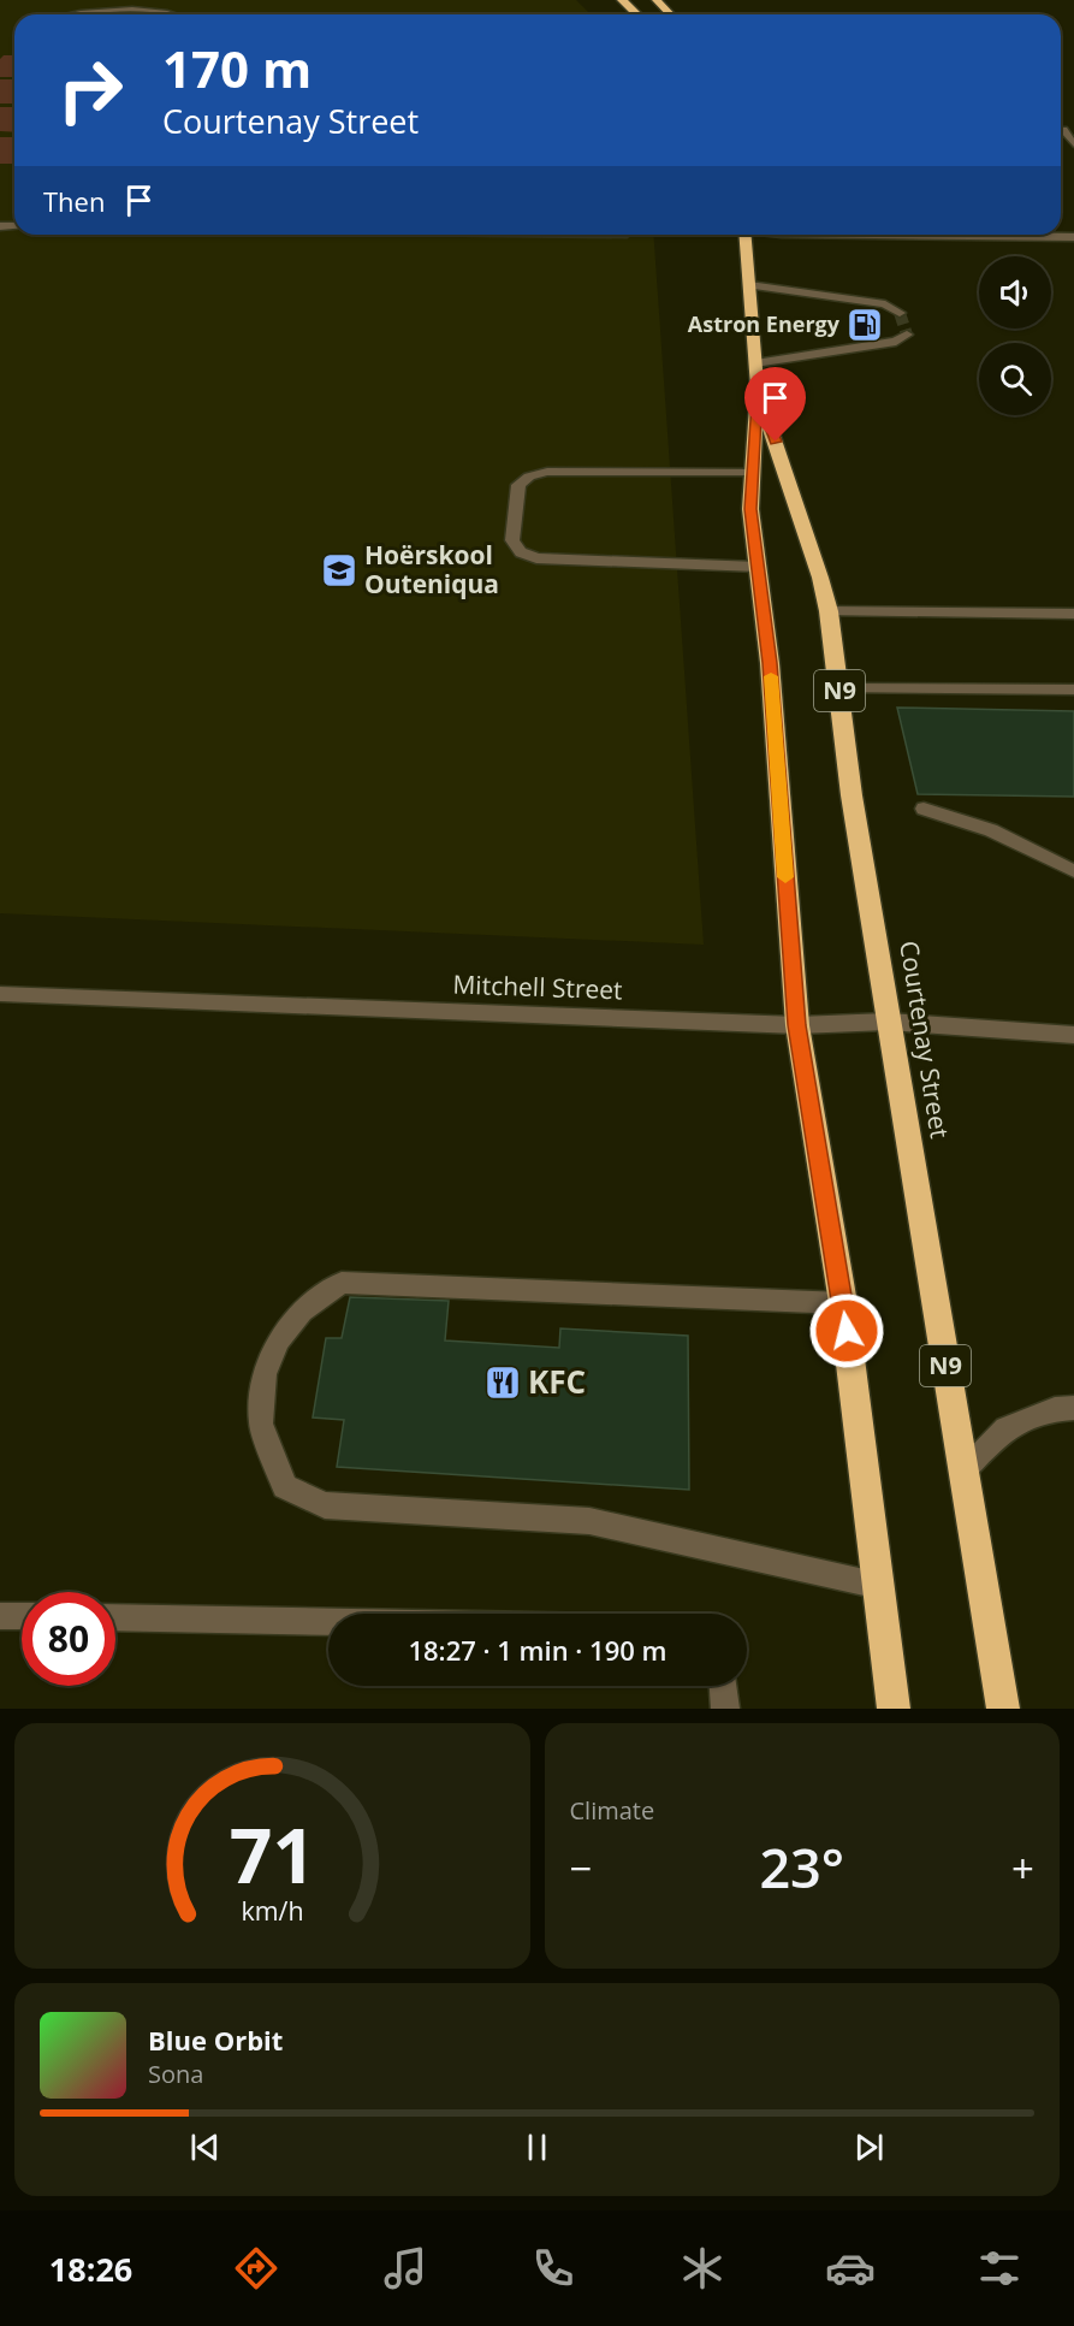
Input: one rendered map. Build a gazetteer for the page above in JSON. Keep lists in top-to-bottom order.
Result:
{
  "streets": {
    "highway": ["N9", "Courtenay Street"],
    "street": ["Mitchell Street"]
  },
  "crossings": [
    ["Mitchell Street", "Courtenay Street"]
  ],
  "places": {
    "fuel station": ["Astron Energy"],
    "school or university": ["Hoërskool Outeniqua"],
    "restaurant": ["KFC"]
  },
  "page": {
    "turn": ["170 m", "Courtenay Street"],
    "then": "Then",
    "limit": "80",
    "trip": "18:27 · 1 min · 190 m",
    "tile": "Climate",
    "heat": ["−", "23°", "+"],
    "song": ["Blue Orbit", "Sona"],
    "tabs": "18:26",
    "gauge": ["71", "km/h"]
  }
}
